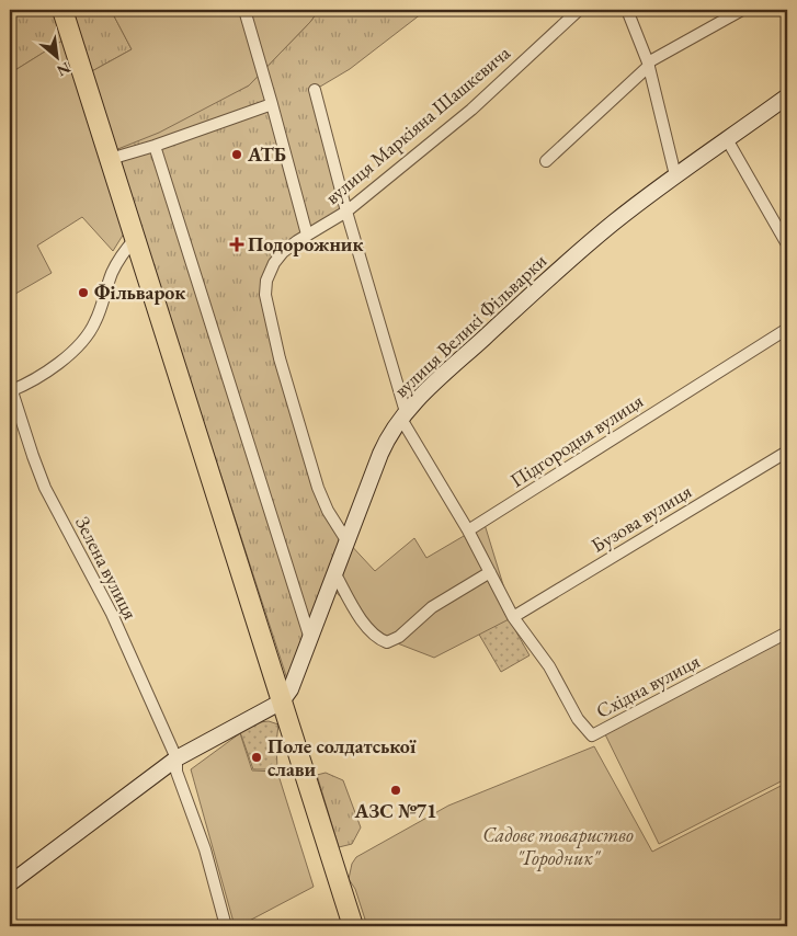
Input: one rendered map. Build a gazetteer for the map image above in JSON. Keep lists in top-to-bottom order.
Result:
{
  "streets": {
    "street": [
      "вулиця Маркіяна Шашкевича",
      "вулиця Великі Фільварки",
      "Підгородня вулиця",
      "Бузова вулиця",
      "Зелена вулиця",
      "Східна вулиця"
    ]
  },
  "crossings": [
    ["вулиця Маркіяна Шашкевича", "вулиця Великі Фільварки"],
    ["Бузова вулиця", "Східна вулиця"]
  ],
  "parks": ["Садове товариство \"Городник\""],
  "places": {
    "other": [
      "АТБ",
      "Фільварок",
      "Поле солдатської слави",
      "АЗС №71"
    ],
    "health": ["Подорожник"]
  },
  "north": "bottom right"
}
